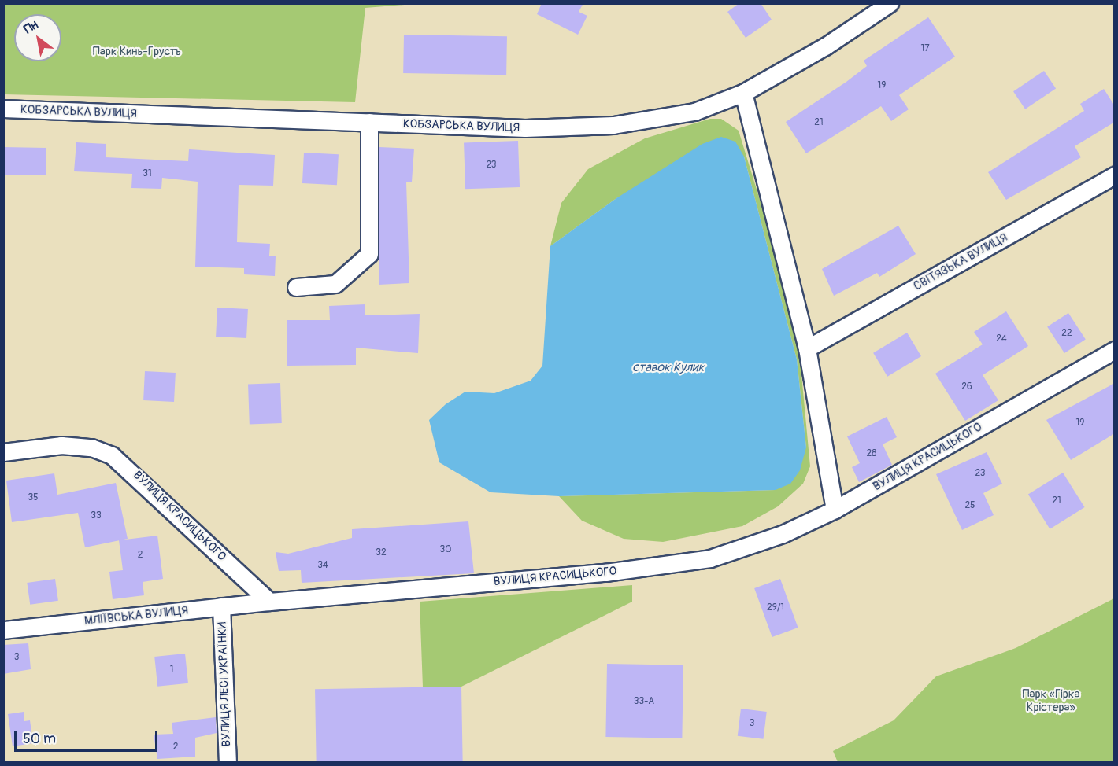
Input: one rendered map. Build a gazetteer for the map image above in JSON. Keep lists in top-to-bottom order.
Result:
{
  "streets": {
    "street": [
      "КОБЗАРСЬКА ВУЛИЦЯ",
      "СВІТЯЗЬКА ВУЛИЦЯ",
      "ВУЛИЦЯ КРАСИЦЬКОГО",
      "МЛІЇВСЬКА ВУЛИЦЯ",
      "ВУЛИЦЯ ЛЕСІ УКРАЇНКИ"
    ]
  },
  "crossings": [
    ["ВУЛИЦЯ КРАСИЦЬКОГО", "МЛІЇВСЬКА ВУЛИЦЯ"],
    ["МЛІЇВСЬКА ВУЛИЦЯ", "ВУЛИЦЯ ЛЕСІ УКРАЇНКИ"]
  ],
  "water": ["ставок Кулик"],
  "parks": ["Парк Кинь-Грусть", "Парк «Гірка Крістера»"],
  "house_numbers": [
    "17",
    "19",
    "21",
    "23",
    "31",
    "22",
    "24",
    "26",
    "19",
    "28",
    "23",
    "35",
    "21",
    "25",
    "33",
    "30",
    "32",
    "2",
    "34",
    "29/1",
    "3",
    "1",
    "33-А",
    "3",
    "2"
  ],
  "scale_bar": "50 m",
  "north": "top left"
}
